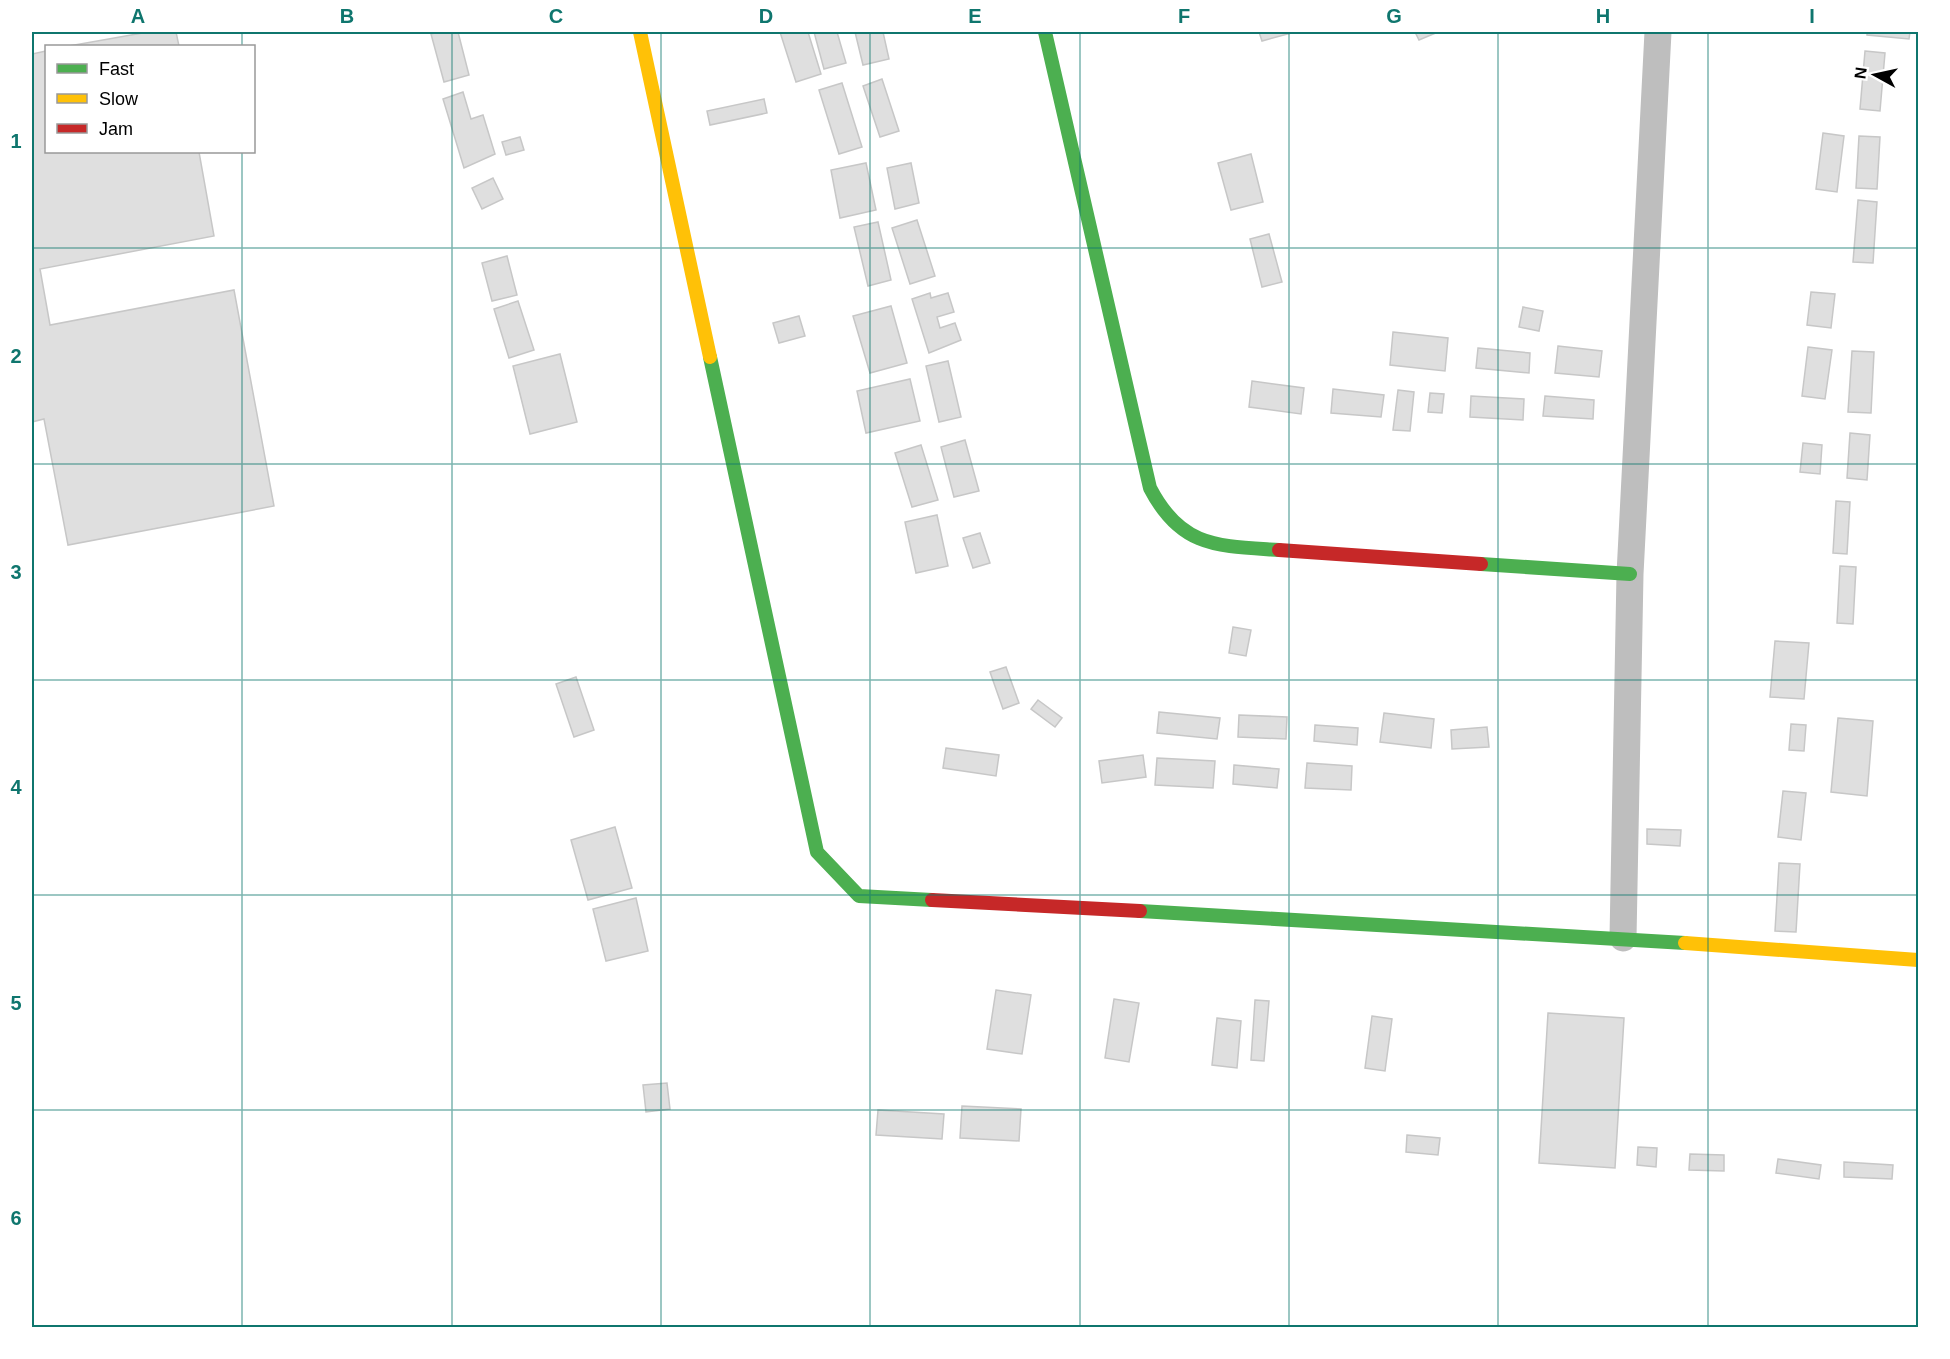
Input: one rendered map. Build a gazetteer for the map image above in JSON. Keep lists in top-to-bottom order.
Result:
{
  "legend": ["Fast", "Slow", "Jam"],
  "north": "left",
  "grid": {
    "columns": [
      "A",
      "B",
      "C",
      "D",
      "E",
      "F",
      "G",
      "H",
      "I"
    ],
    "rows": [
      "1",
      "2",
      "3",
      "4",
      "5",
      "6"
    ]
  }
}
